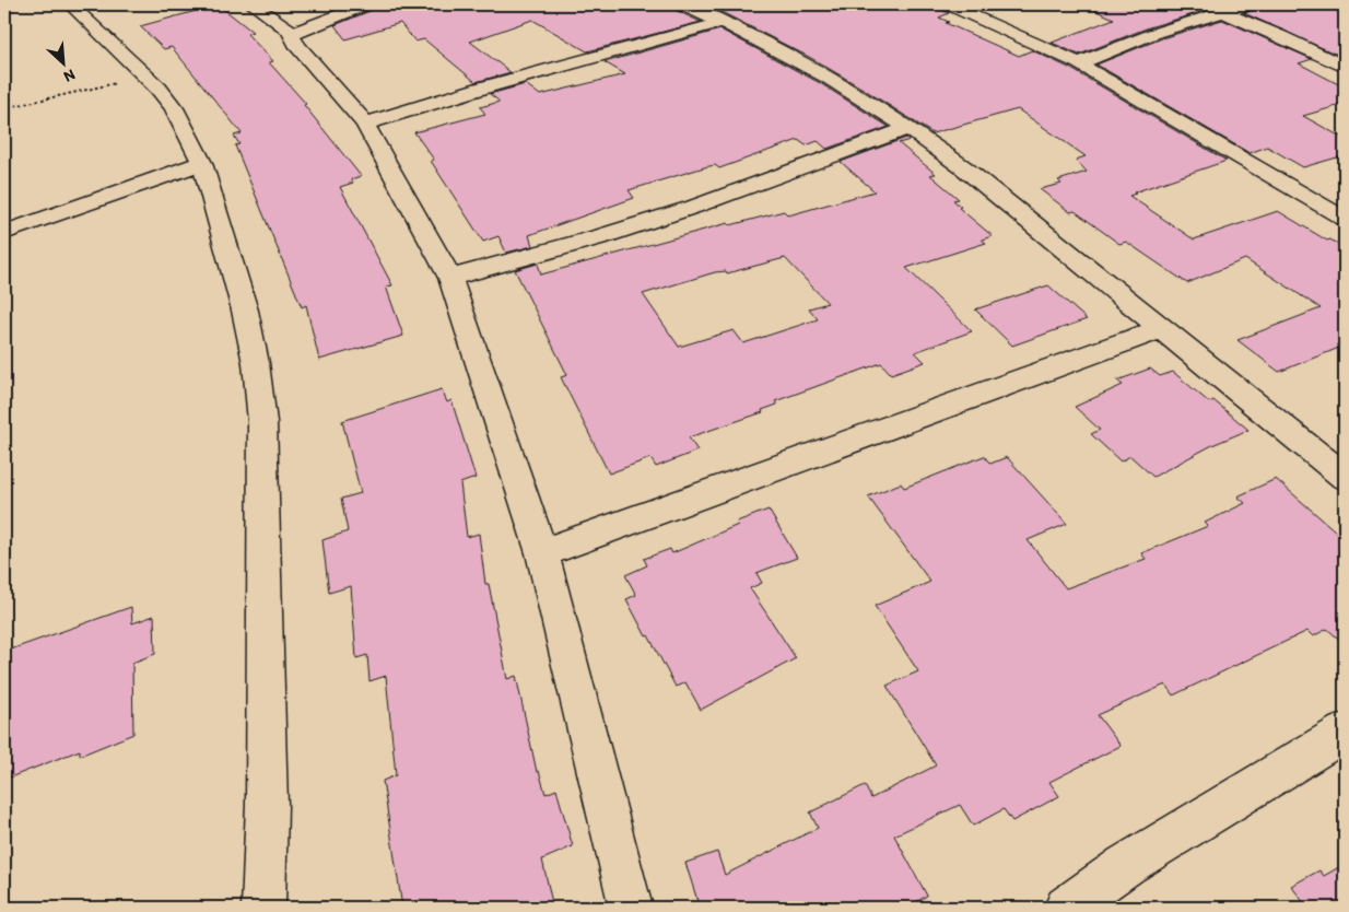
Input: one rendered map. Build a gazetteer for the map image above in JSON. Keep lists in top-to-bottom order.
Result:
{
  "north": "bottom right"
}
